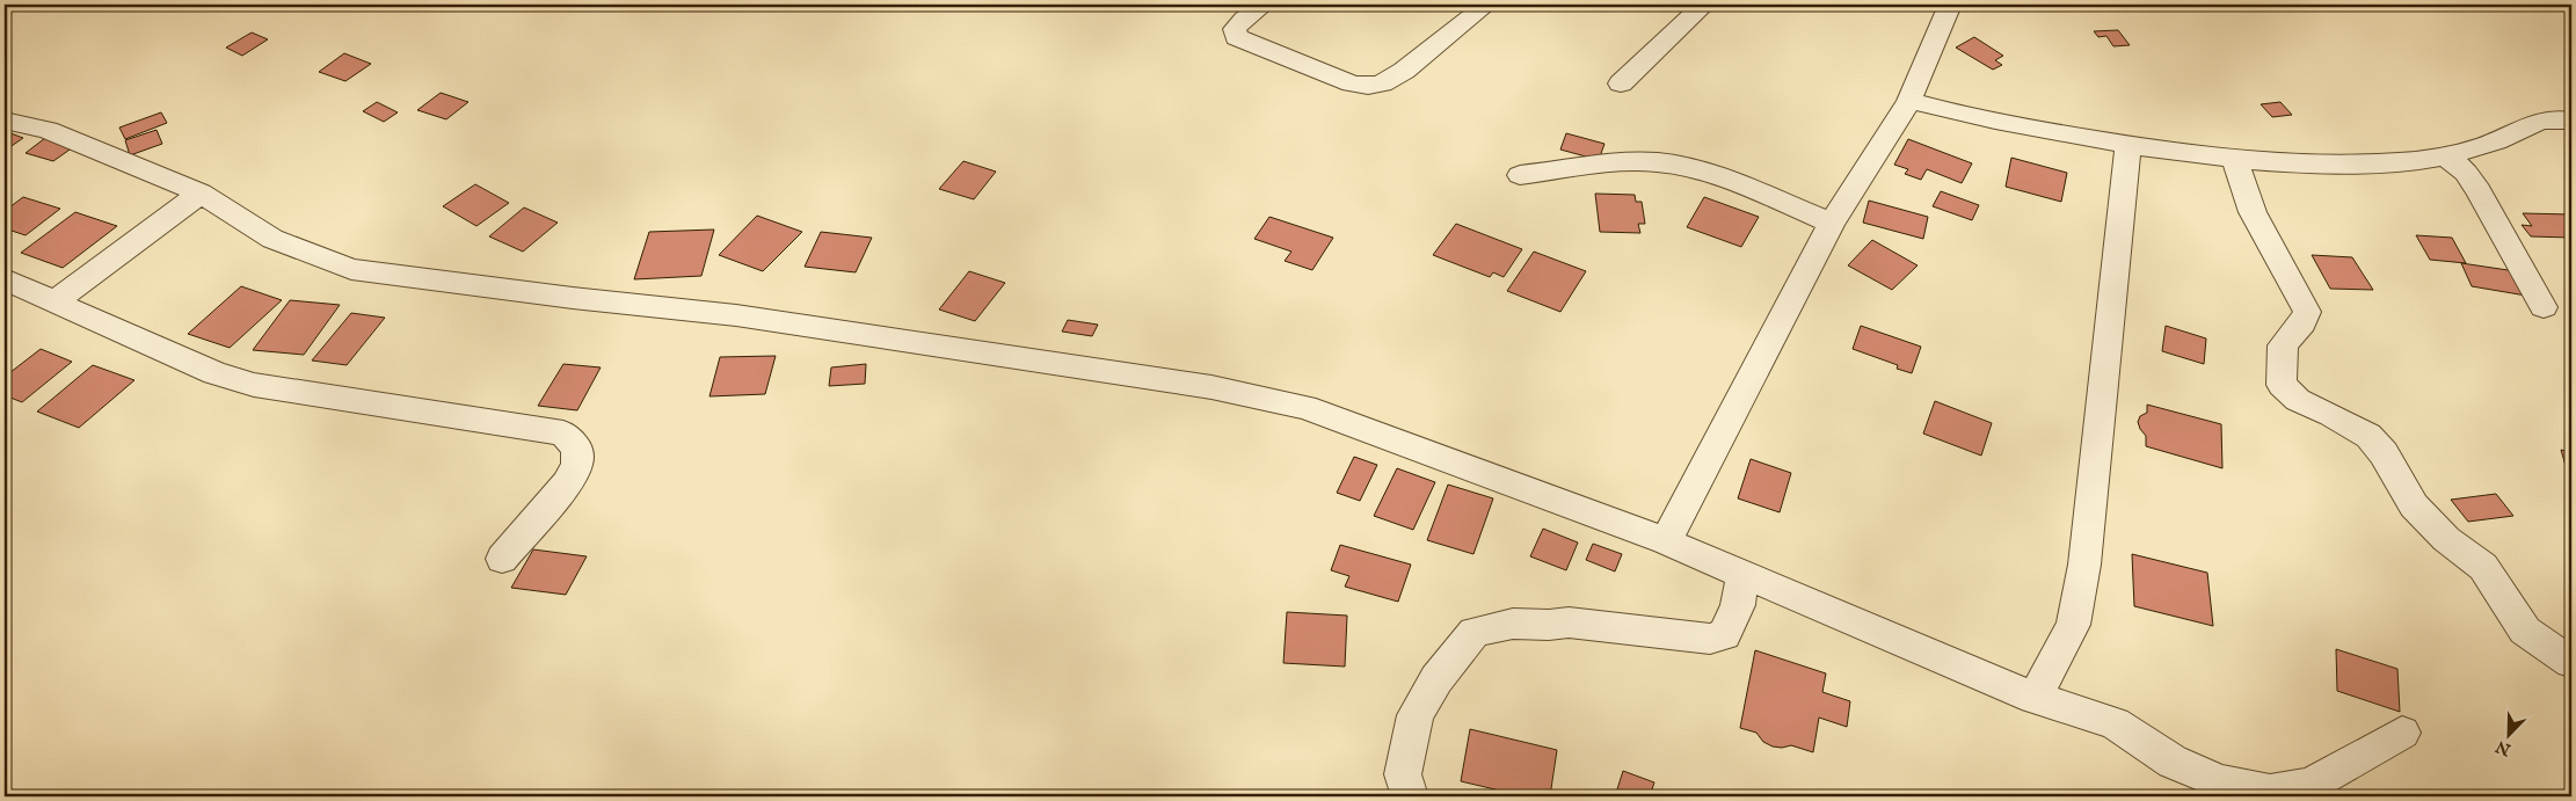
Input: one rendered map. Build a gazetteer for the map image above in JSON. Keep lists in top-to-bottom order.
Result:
{
  "north": "bottom left"
}
